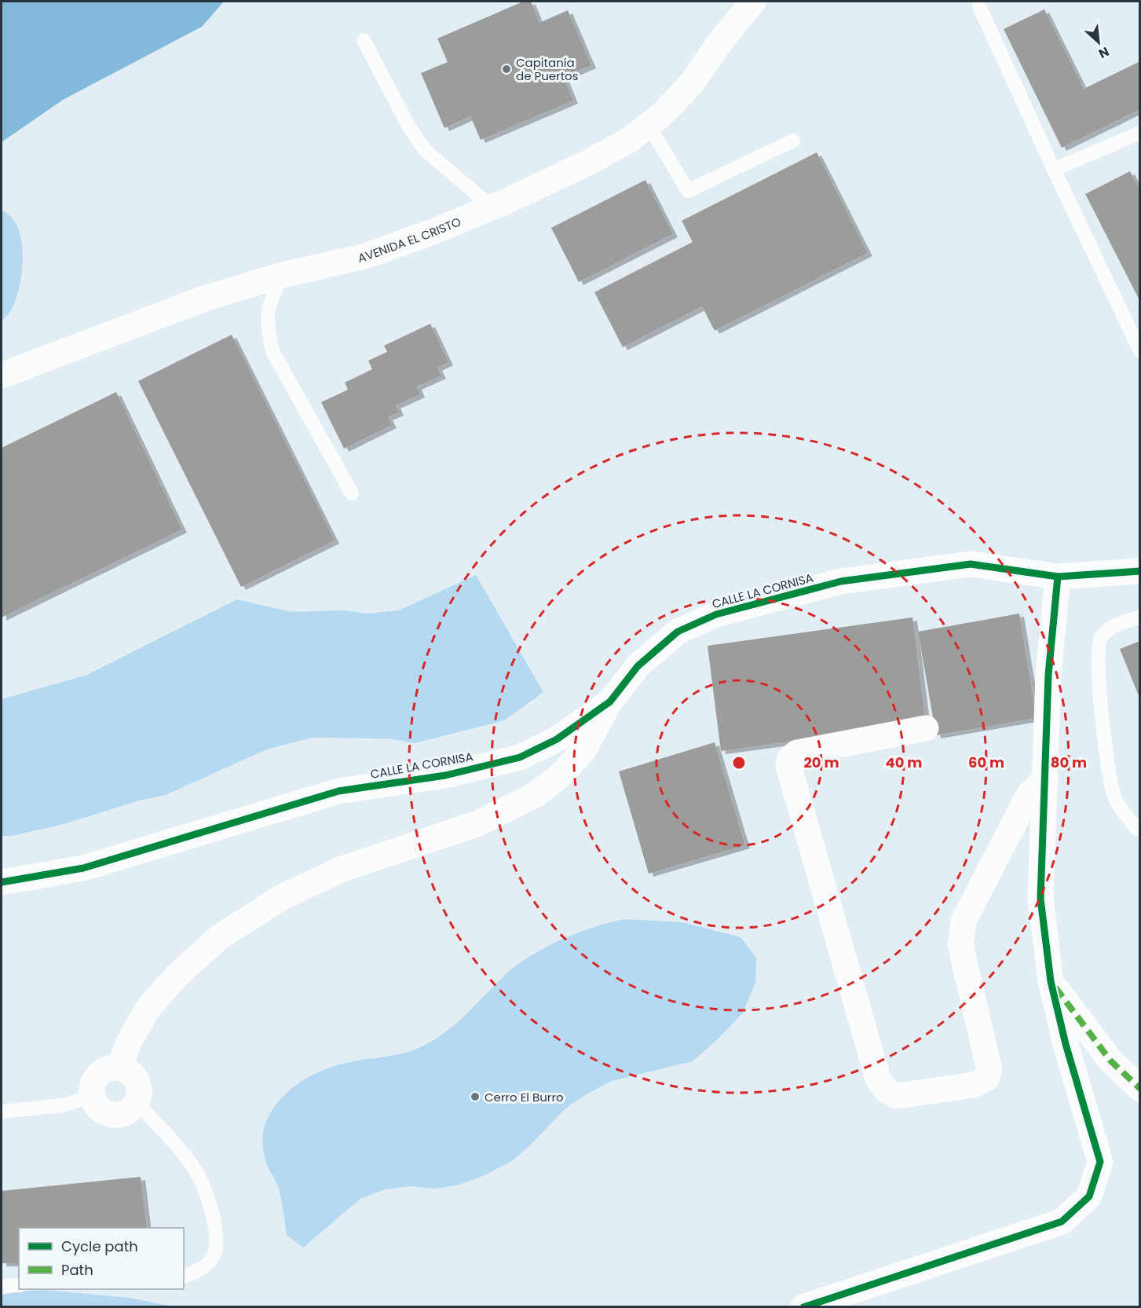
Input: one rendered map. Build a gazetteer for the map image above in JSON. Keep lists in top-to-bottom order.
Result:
{
  "streets": {
    "street": ["AVENIDA EL CRISTO", "CALLE LA CORNISA"]
  },
  "places": ["Capitanía de Puertos", "Cerro El Burro"],
  "legend": ["Cycle path", "Path"],
  "north": "bottom right",
  "rings": [
    "20 m",
    "40 m",
    "60 m",
    "80 m"
  ]
}
